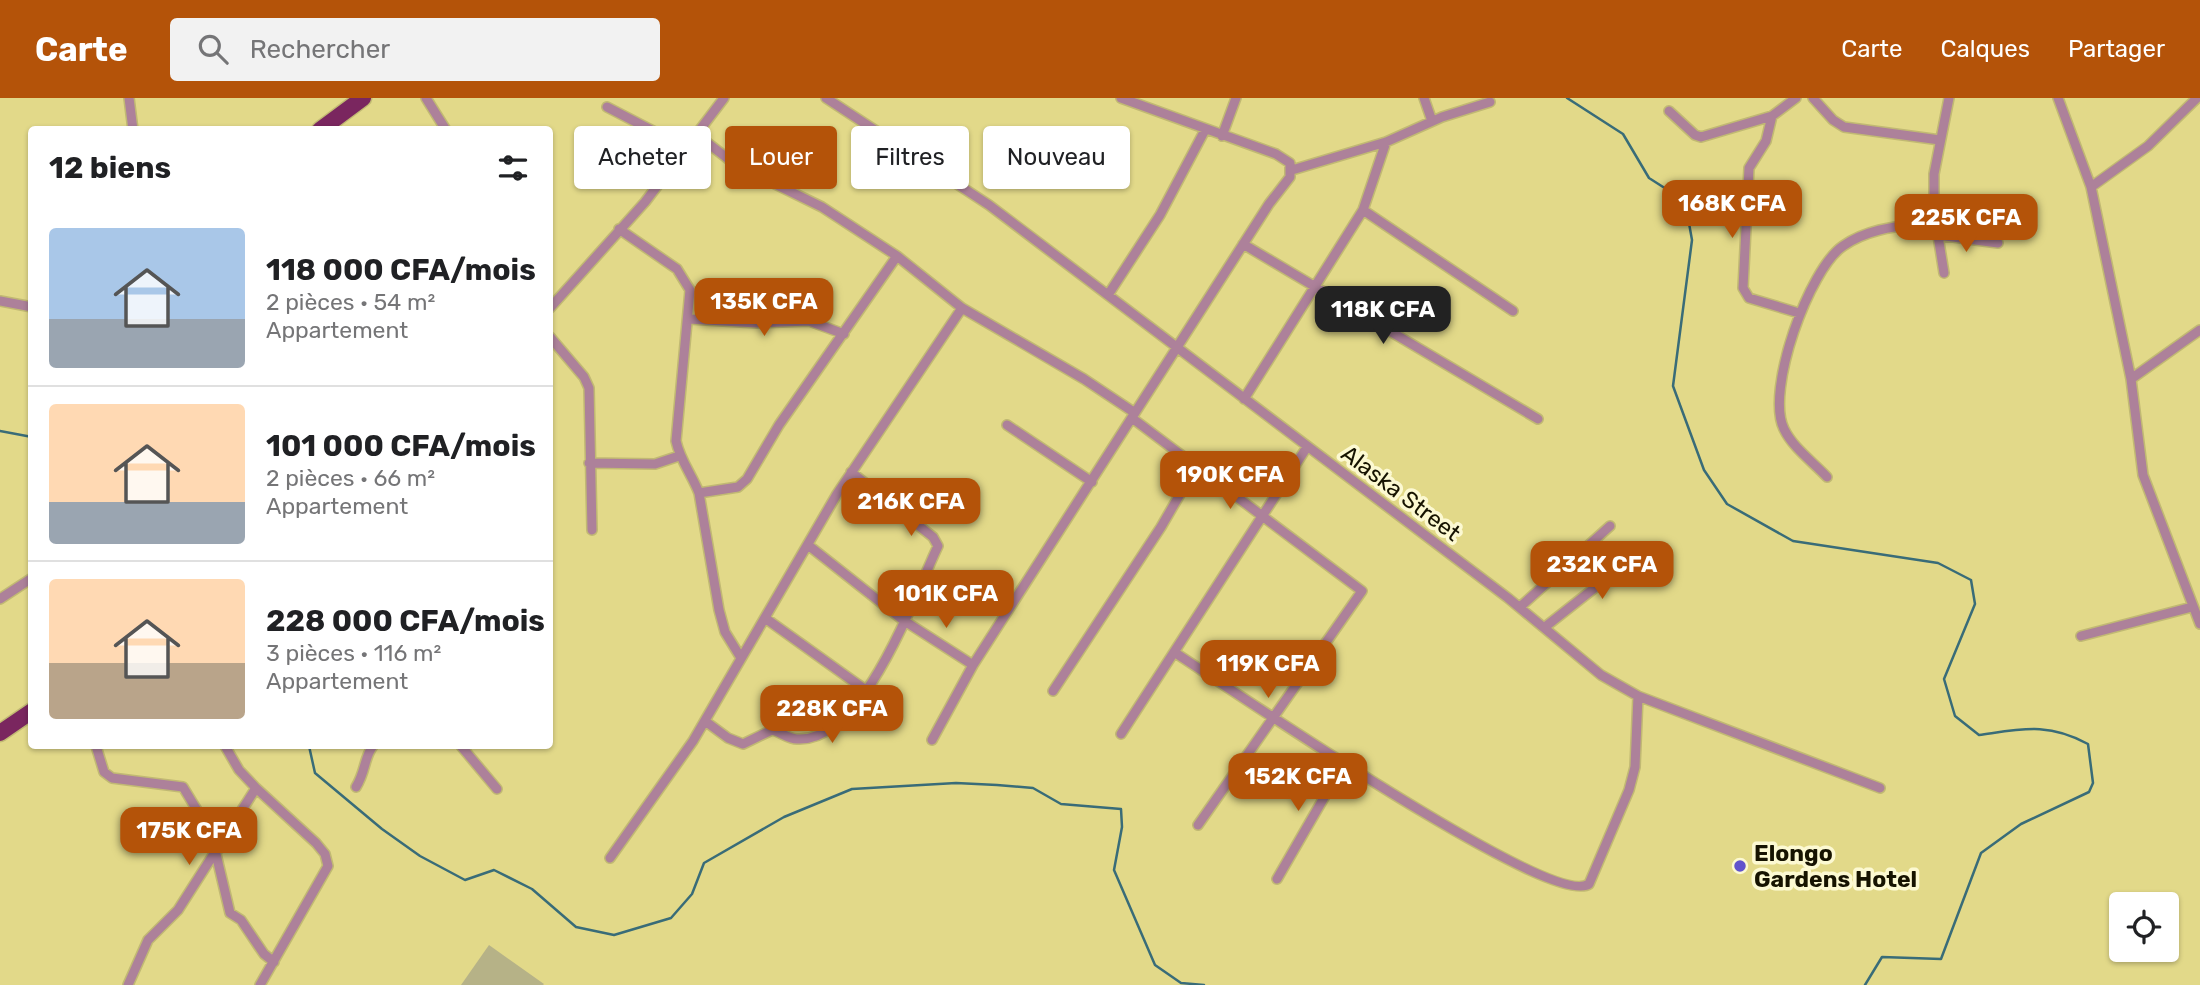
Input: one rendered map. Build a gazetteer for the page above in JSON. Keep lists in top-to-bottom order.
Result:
{
  "streets": {
    "street": ["Alaska Street"]
  },
  "places": ["Elongo Gardens Hotel"],
  "page": {
    "header": "Carte",
    "search": "Rechercher",
    "nav": ["Carte", "Calques", "Partager"],
    "chip": [
      "Acheter",
      "Louer",
      "Filtres",
      "Nouveau"
    ],
    "heading": "12 biens",
    "price": [
      "168K CFA",
      "225K CFA",
      "135K CFA",
      "118K CFA",
      "190K CFA",
      "216K CFA",
      "232K CFA",
      "101K CFA",
      "119K CFA",
      "228K CFA",
      "152K CFA",
      "175K CFA"
    ],
    "list": [
      {
        "name": "118 000 CFA/mois",
        "note": "2 pièces · 54 m² · Appartement"
      },
      {
        "name": "101 000 CFA/mois",
        "note": "2 pièces · 66 m² · Appartement"
      },
      {
        "name": "228 000 CFA/mois",
        "note": "3 pièces · 116 m² · Appartement"
      }
    ]
  }
}
